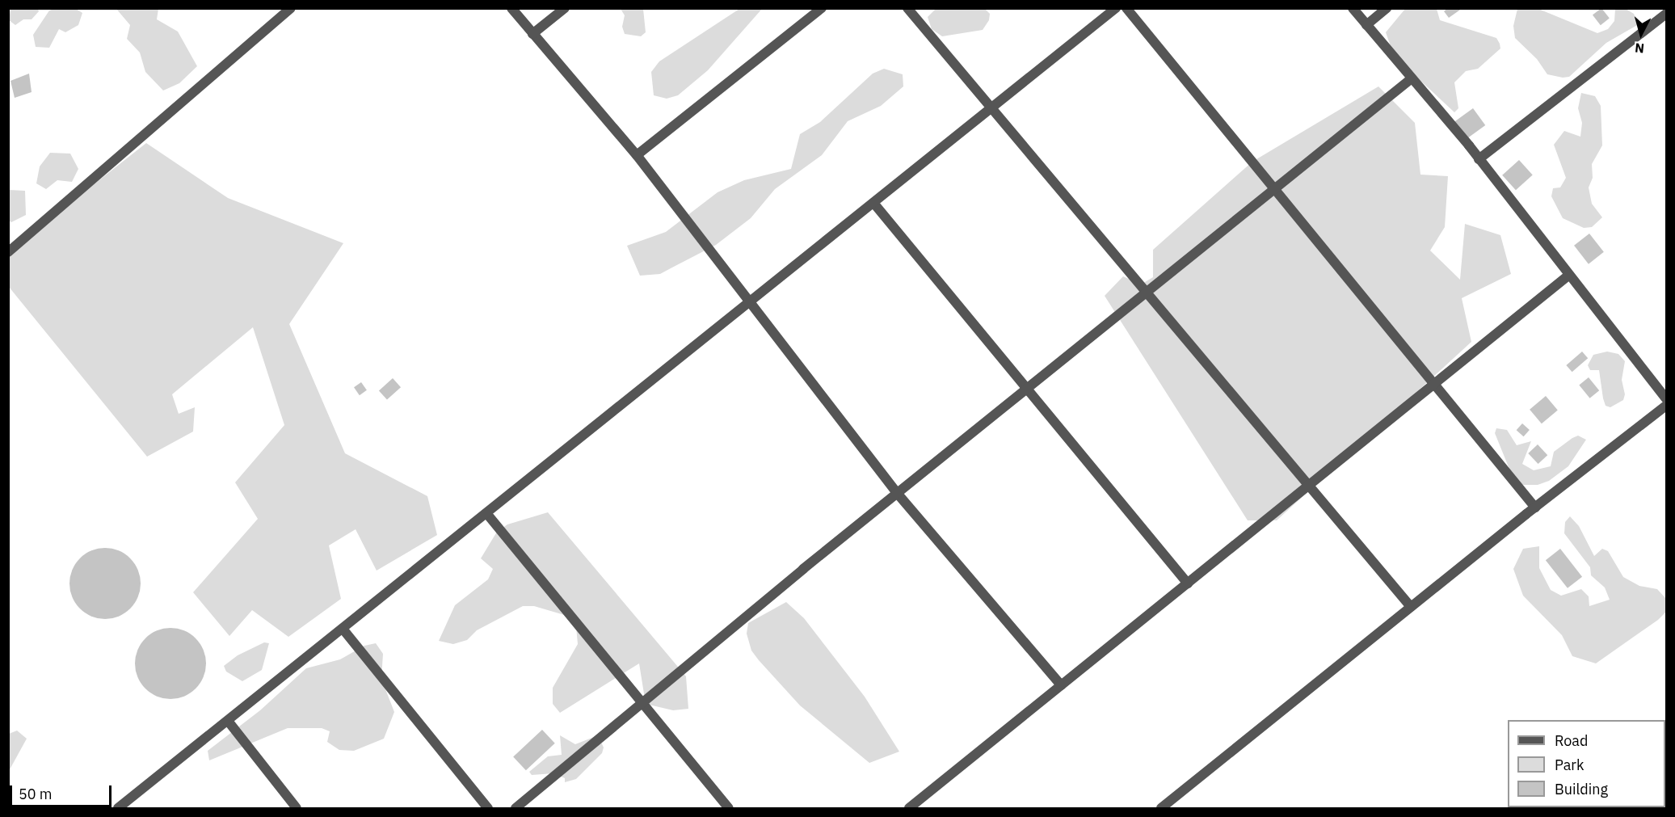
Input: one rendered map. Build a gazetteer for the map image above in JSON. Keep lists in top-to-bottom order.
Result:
{
  "legend": ["Road", "Park", "Building"],
  "scale_bar": "50 m",
  "north": "bottom"
}
